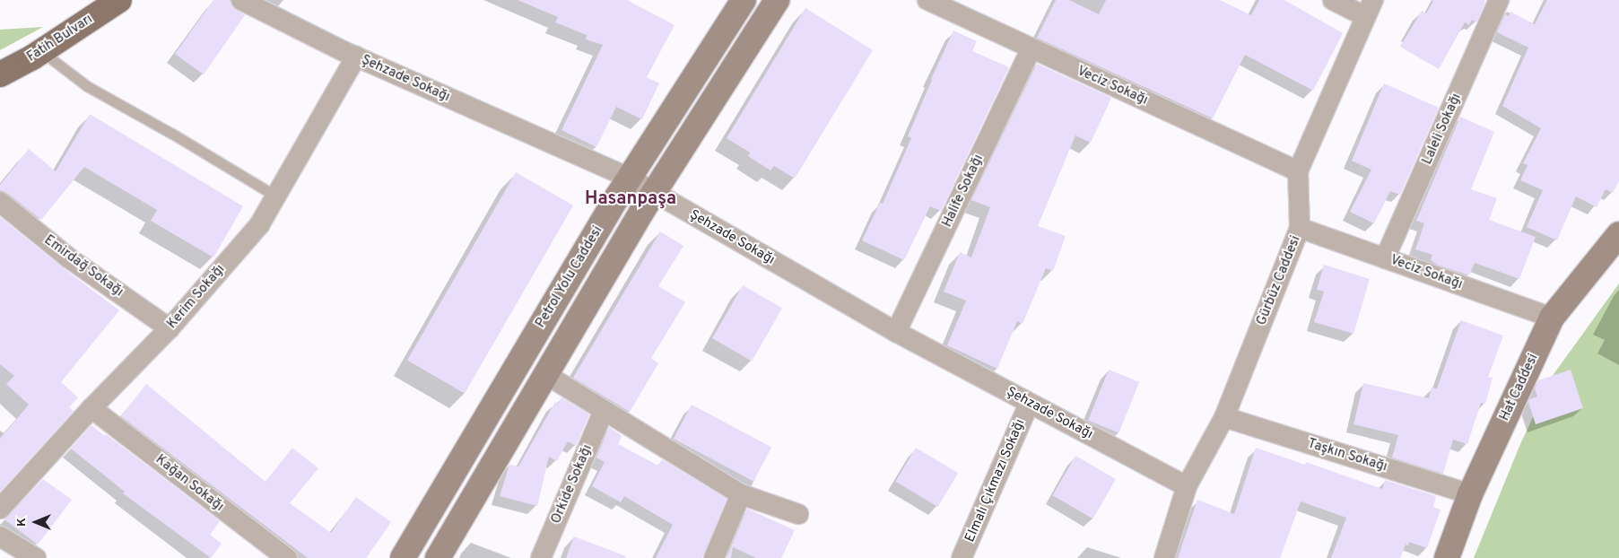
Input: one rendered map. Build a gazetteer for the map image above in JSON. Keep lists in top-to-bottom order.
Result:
{
  "streets": {
    "main road": ["Fatih Bulvarı", "Petrol Yolu Caddesi", "Hat Caddesi"],
    "street": [
      "Şehzade Sokağı",
      "Veciz Sokağı",
      "Laleli Sokağı",
      "Halife Sokağı",
      "Emirdağ Sokağı",
      "Gürbüz Caddesi",
      "Kerim Sokağı",
      "Taşkın Sokağı",
      "Elmalı Çıkmazı Sokağı",
      "Kağan Sokağı",
      "Orkide Sokağı"
    ]
  },
  "crossings": [
    ["Şehzade Sokağı", "Halife Sokağı"],
    ["Şehzade Sokağı", "Petrol Yolu Caddesi"],
    ["Şehzade Sokağı", "Gürbüz Caddesi"],
    ["Şehzade Sokağı", "Kerim Sokağı"],
    ["Şehzade Sokağı", "Elmalı Çıkmazı Sokağı"],
    ["Veciz Sokağı", "Laleli Sokağı"],
    ["Veciz Sokağı", "Halife Sokağı"],
    ["Veciz Sokağı", "Gürbüz Caddesi"],
    ["Veciz Sokağı", "Hat Caddesi"],
    ["Emirdağ Sokağı", "Kerim Sokağı"],
    ["Gürbüz Caddesi", "Taşkın Sokağı"],
    ["Kerim Sokağı", "Kağan Sokağı"],
    ["Hat Caddesi", "Taşkın Sokağı"]
  ],
  "districts": ["Hasanpaşa"],
  "north": "left"
}
